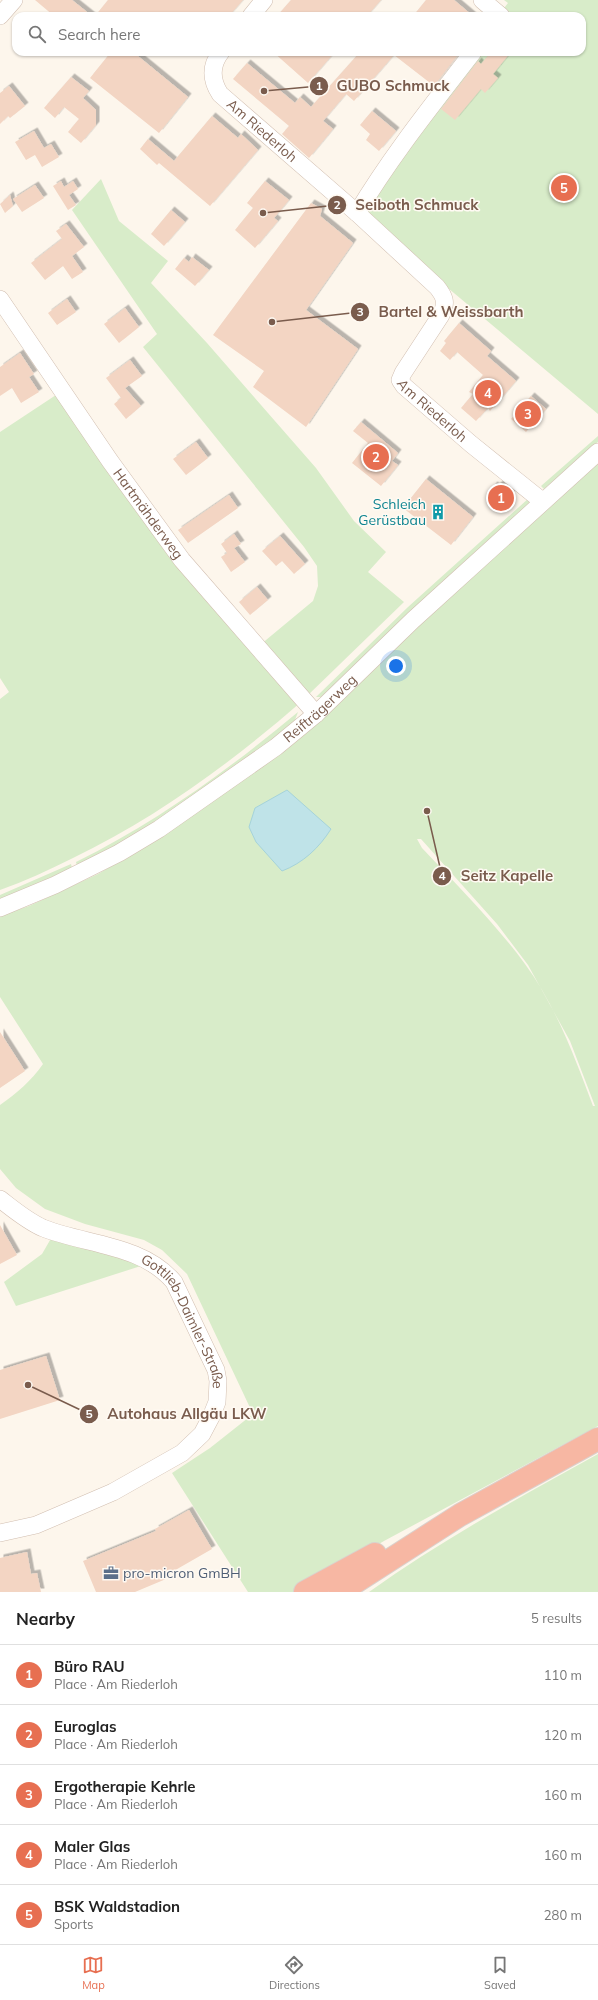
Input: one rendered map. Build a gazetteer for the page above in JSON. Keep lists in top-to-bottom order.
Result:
{
  "streets": {
    "street": [
      "Am Riederloh",
      "Hartmähderweg",
      "Reifträgerweg",
      "Gottlieb-Daimler-Straße"
    ]
  },
  "crossings": [
    ["Am Riederloh", "Reifträgerweg"],
    ["Hartmähderweg", "Reifträgerweg"]
  ],
  "places": {
    "other": [
      "GUBO Schmuck",
      "Seiboth Schmuck",
      "Bartel & Weissbarth",
      "Seitz Kapelle",
      "Autohaus Allgäu LKW"
    ],
    "building": ["Schleich Gerüstbau"],
    "office": ["pro-micron GmBH"]
  },
  "page": {
    "search": "Search here",
    "pins": [
      "5",
      "4",
      "3",
      "2",
      "1"
    ],
    "heading": ["Nearby", "5 results"],
    "list": [
      {
        "mark": "1",
        "name": "Büro RAU",
        "note": "Place · Am Riederloh",
        "value": "110 m"
      },
      {
        "mark": "2",
        "name": "Euroglas",
        "note": "Place · Am Riederloh",
        "value": "120 m"
      },
      {
        "mark": "3",
        "name": "Ergotherapie Kehrle",
        "note": "Place · Am Riederloh",
        "value": "160 m"
      },
      {
        "mark": "4",
        "name": "Maler Glas",
        "note": "Place · Am Riederloh",
        "value": "160 m"
      },
      {
        "mark": "5",
        "name": "BSK Waldstadion",
        "note": "Sports",
        "value": "280 m"
      }
    ],
    "nav": ["Map", "Directions", "Saved"]
  }
}
